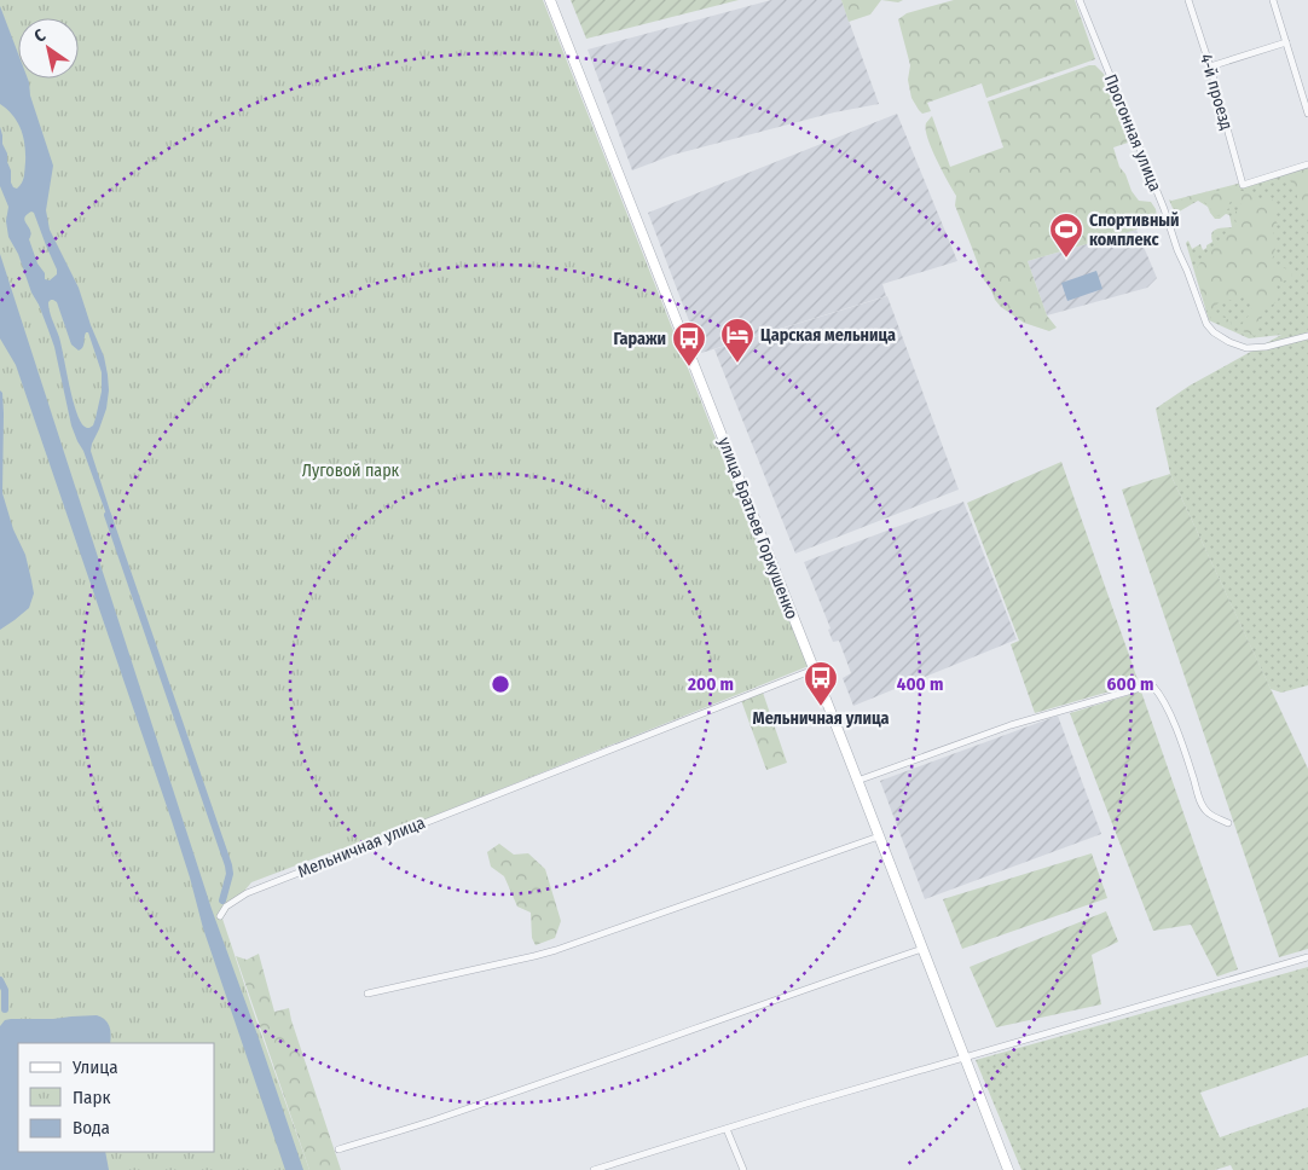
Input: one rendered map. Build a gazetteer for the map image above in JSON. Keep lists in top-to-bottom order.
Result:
{
  "streets": {
    "street": [
      "4-й проезд",
      "Прогонная улица",
      "улица Братьев Горкушенко",
      "Мельничная улица"
    ]
  },
  "crossings": [
    ["улица Братьев Горкушенко", "Мельничная улица"]
  ],
  "parks": ["Луговой парк"],
  "places": {
    "sports": ["Спортивный комплекс"],
    "hotel": ["Царская мельница"],
    "bus stop": ["Гаражи", "Мельничная улица"]
  },
  "legend": ["Улица", "Парк", "Вода"],
  "north": "top left",
  "rings": ["200 m", "400 m", "600 m"]
}
